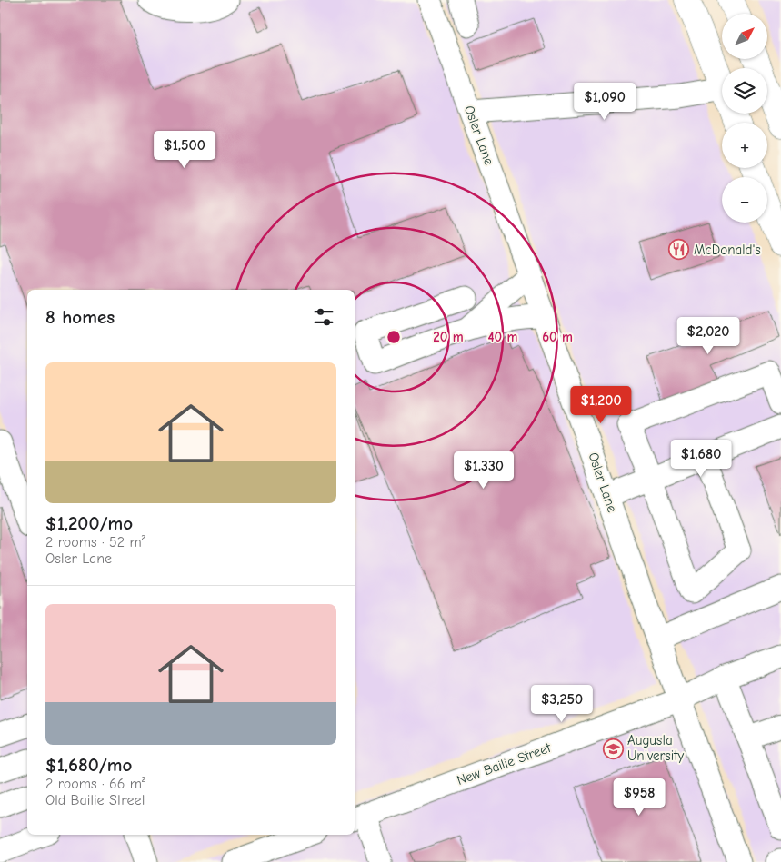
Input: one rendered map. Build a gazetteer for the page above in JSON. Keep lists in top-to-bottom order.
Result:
{
  "streets": {
    "street": ["Osler Lane", "New Bailie Street"]
  },
  "crossings": [
    ["Osler Lane", "New Bailie Street"]
  ],
  "places": {
    "restaurant": ["McDonald's"],
    "school or university": ["Augusta University"]
  },
  "north": "top right",
  "page": {
    "map_buttons": ["+", "−"],
    "price": [
      "$1,090",
      "$1,500",
      "$2,020",
      "$1,200",
      "$1,680",
      "$1,330",
      "$3,250",
      "$958"
    ],
    "heading": "8 homes",
    "list": [
      {
        "name": "$1,200/mo",
        "note": "2 rooms · 52 m² · Osler Lane"
      },
      {
        "name": "$1,680/mo",
        "note": "2 rooms · 66 m² · Old Bailie Street"
      }
    ]
  },
  "rings": ["20 m", "40 m", "60 m"]
}
